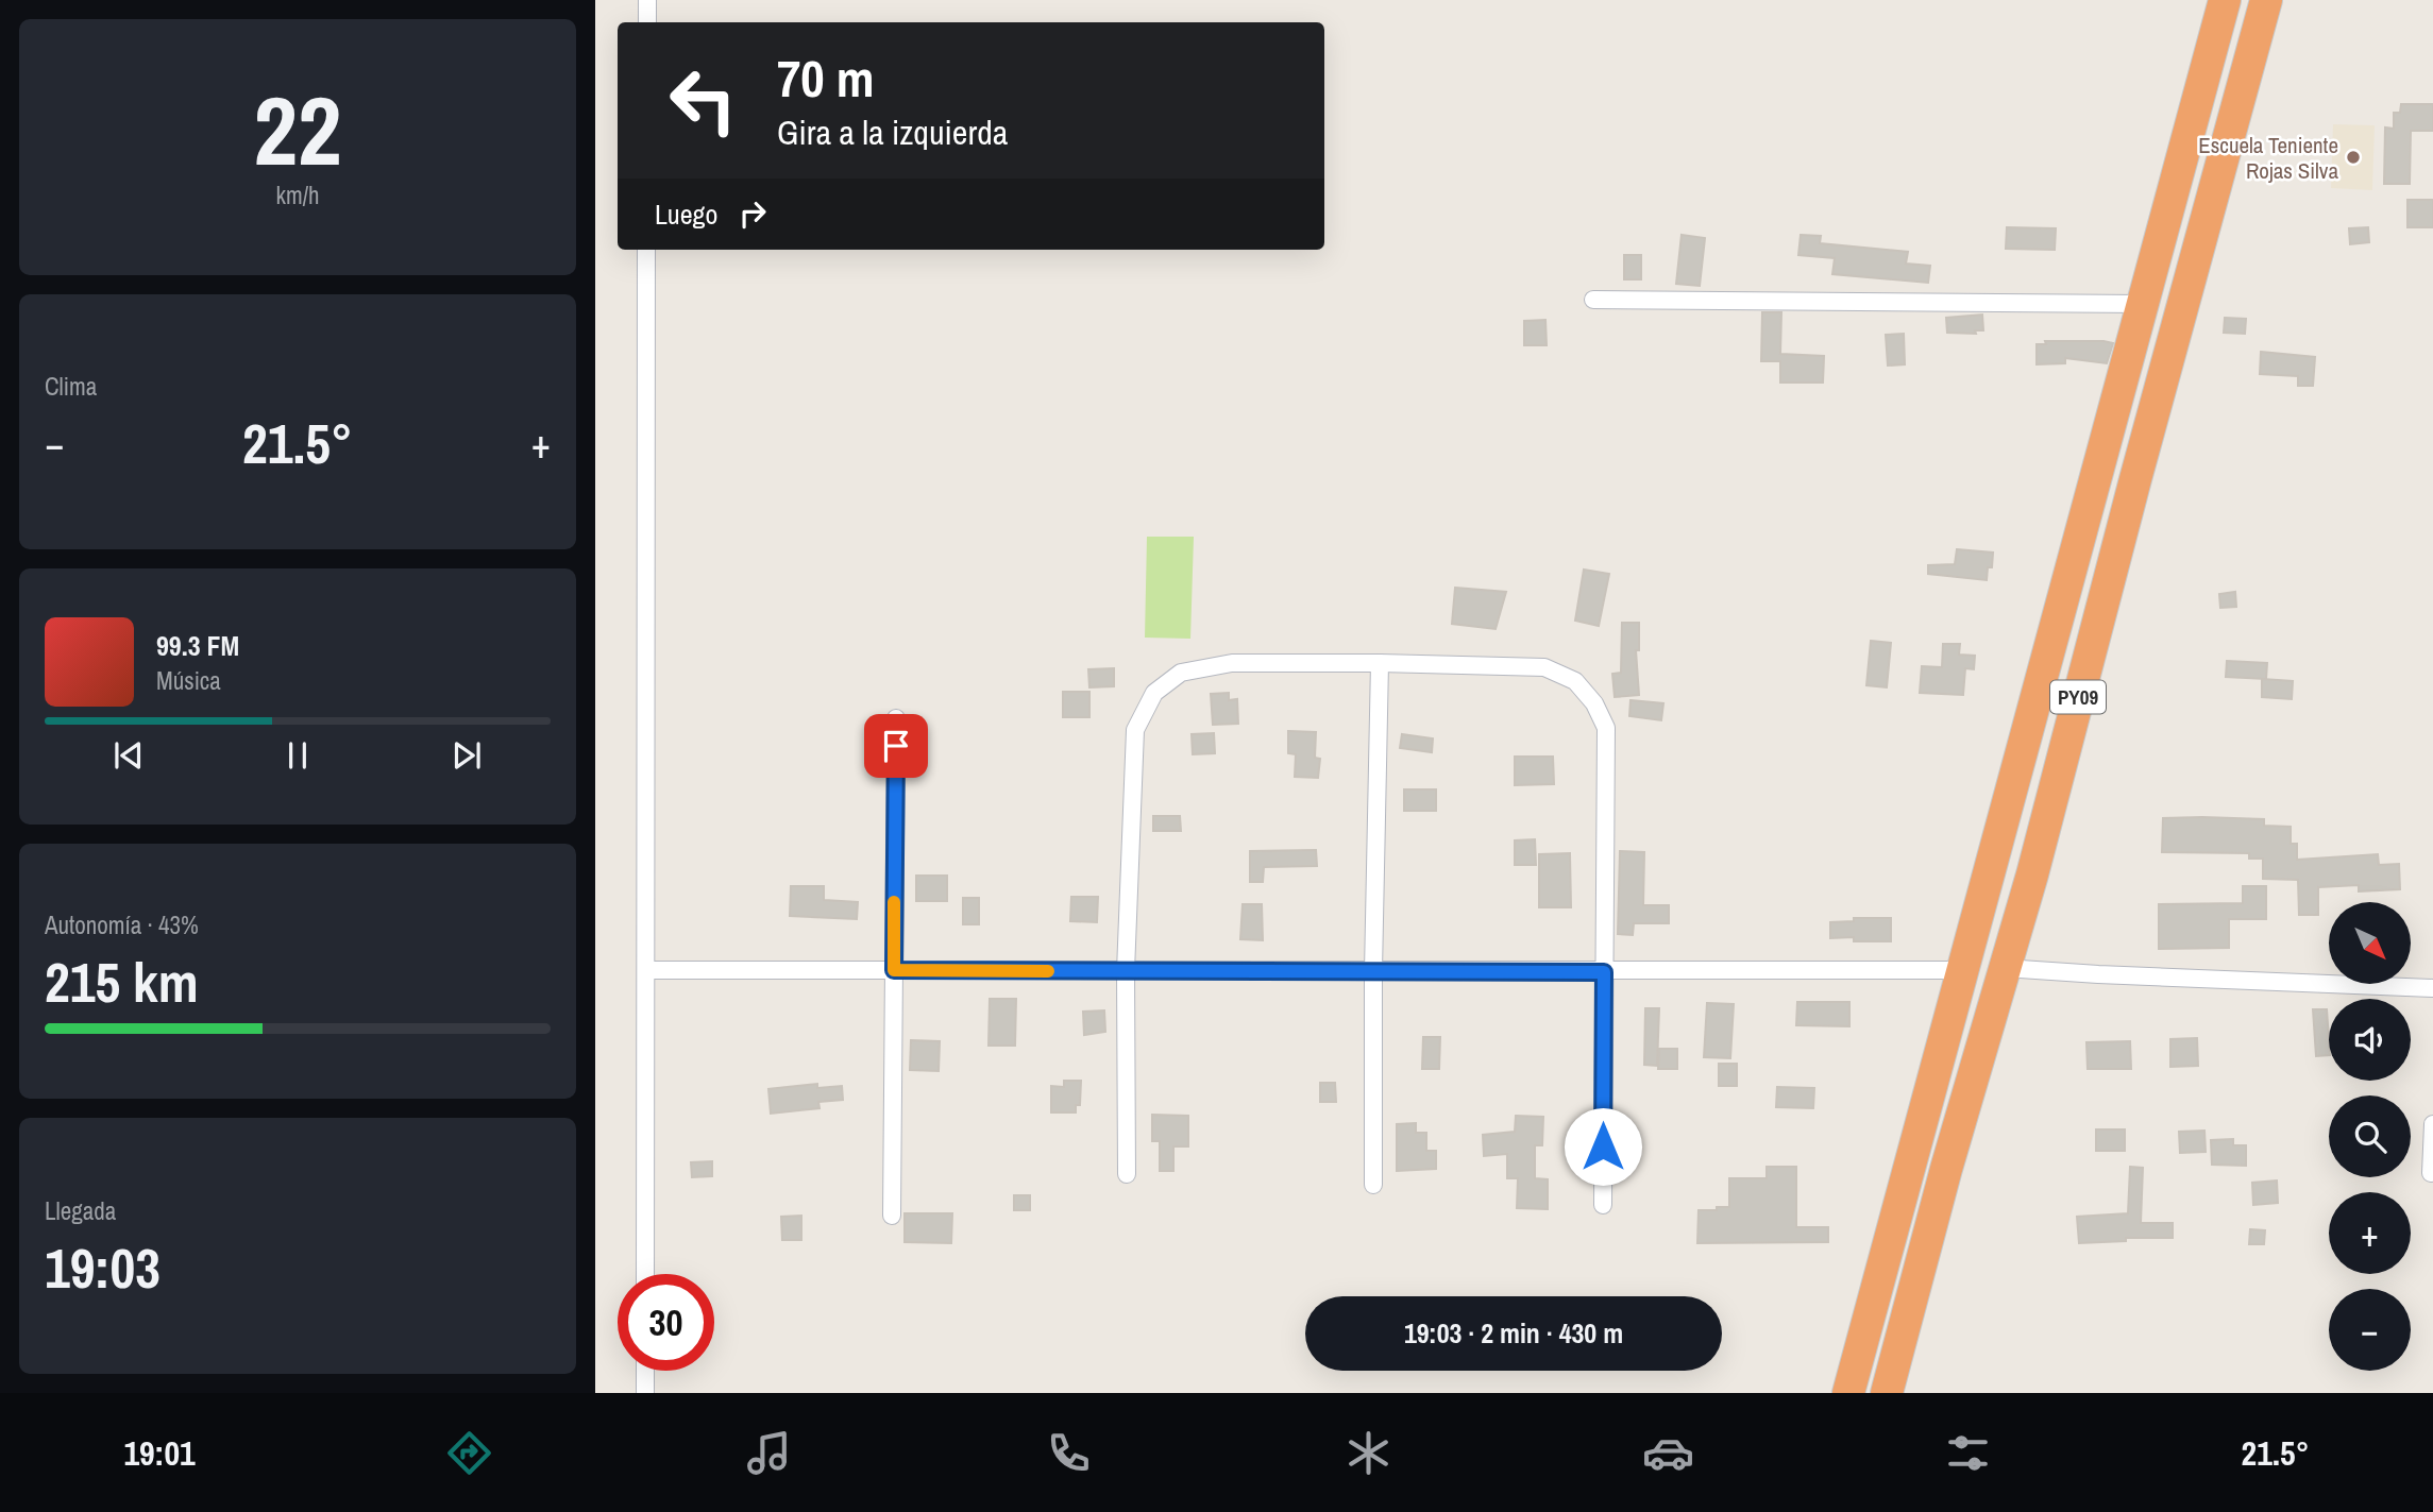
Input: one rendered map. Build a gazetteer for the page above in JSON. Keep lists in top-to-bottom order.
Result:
{
  "streets": {
    "highway": ["PY09"]
  },
  "places": ["Escuela Teniente Rojas Silva"],
  "north": "bottom right",
  "page": {
    "tile": [
      ["22", "km/h"],
      "Clima",
      ["Autonomía · 43%", "215 km"],
      ["Llegada", "19:03"]
    ],
    "turn": ["70 m", "Gira a la izquierda"],
    "then": "Luego",
    "heat": ["−", "21.5°", "+"],
    "song": ["99.3 FM", "Música"],
    "map_buttons": ["+", "−"],
    "limit": "30",
    "trip": "19:03 · 2 min · 430 m",
    "tabs": ["19:01", "21.5°"]
  }
}
